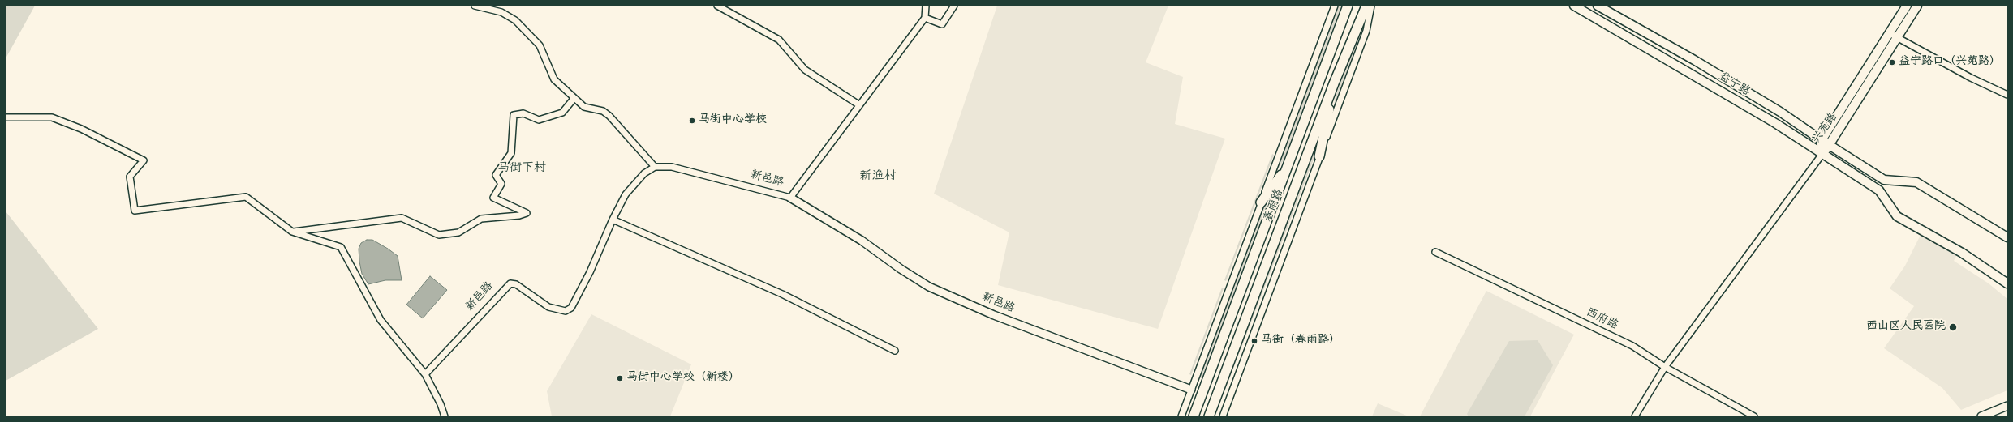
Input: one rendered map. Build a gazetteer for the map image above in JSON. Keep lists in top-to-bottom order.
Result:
{
  "streets": {
    "main road": ["益宁路", "兴苑路", "春雨路"],
    "street": ["新邑路", "西府路"]
  },
  "crossings": [
    ["益宁路", "兴苑路"]
  ],
  "districts": ["马街下村", "新渔村"],
  "places": [
    "益宁路口（兴苑路）",
    "马街中心学校",
    "西山区人民医院",
    "马街（春雨路）",
    "马街中心学校（新楼）"
  ]
}
